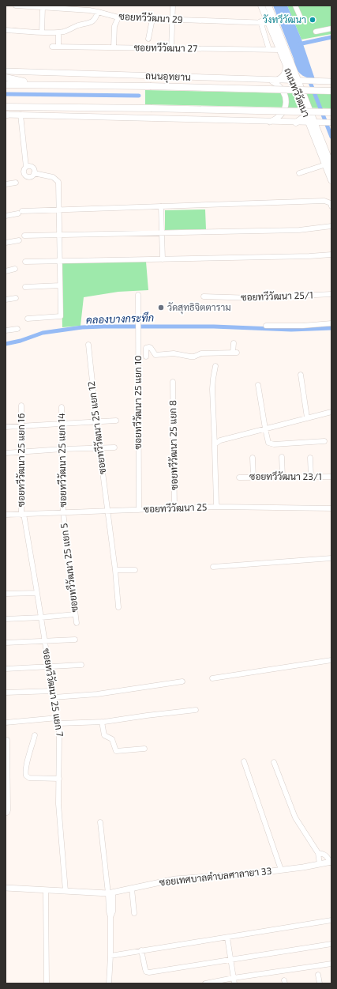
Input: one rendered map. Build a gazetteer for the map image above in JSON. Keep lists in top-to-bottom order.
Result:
{
  "streets": {
    "main road": ["ถนนอุทยาน", "ถนนทวีวัฒนา"],
    "street": [
      "ซอยทวีวัฒนา 29",
      "ซอยทวีวัฒนา 27",
      "ซอยทวีวัฒนา 25/1",
      "ซอยทวีวัฒนา 25 แยก 10",
      "ซอยทวีวัฒนา 25 แยก 12",
      "ซอยทวีวัฒนา 25 แยก 8",
      "ซอยทวีวัฒนา 25 แยก 16",
      "ซอยทวีวัฒนา 25 แยก 14",
      "ซอยทวีวัฒนา 23/1",
      "ซอยทวีวัฒนา 25",
      "ซอยทวีวัฒนา 25 แยก 5",
      "ซอยทวีวัฒนา 25 แยก 7",
      "ซอยเทศบาลตำบลศาลายา 33"
    ]
  },
  "crossings": [
    ["ซอยทวีวัฒนา 29", "ถนนทวีวัฒนา"],
    ["ซอยทวีวัฒนา 27", "ถนนทวีวัฒนา"],
    ["ถนนอุทยาน", "ถนนทวีวัฒนา"],
    ["ซอยทวีวัฒนา 25 แยก 10", "ซอยทวีวัฒนา 25"],
    ["ซอยทวีวัฒนา 25 แยก 12", "ซอยทวีวัฒนา 25"],
    ["ซอยทวีวัฒนา 25 แยก 8", "ซอยทวีวัฒนา 25"],
    ["ซอยทวีวัฒนา 25 แยก 16", "ซอยทวีวัฒนา 25"],
    ["ซอยทวีวัฒนา 25 แยก 16", "ซอยทวีวัฒนา 25 แยก 7"],
    ["ซอยทวีวัฒนา 25 แยก 14", "ซอยทวีวัฒนา 25"],
    ["ซอยทวีวัฒนา 25 แยก 14", "ซอยทวีวัฒนา 25 แยก 5"],
    ["ซอยทวีวัฒนา 25", "ซอยทวีวัฒนา 25 แยก 5"],
    ["ซอยทวีวัฒนา 25", "ซอยทวีวัฒนา 25 แยก 7"],
    ["ซอยทวีวัฒนา 25 แยก 7", "ซอยเทศบาลตำบลศาลายา 33"]
  ],
  "water": ["คลองบางกระทึก"],
  "places": ["วังทวีวัฒนา", "วัดสุทธิจิตตาราม"]
}
